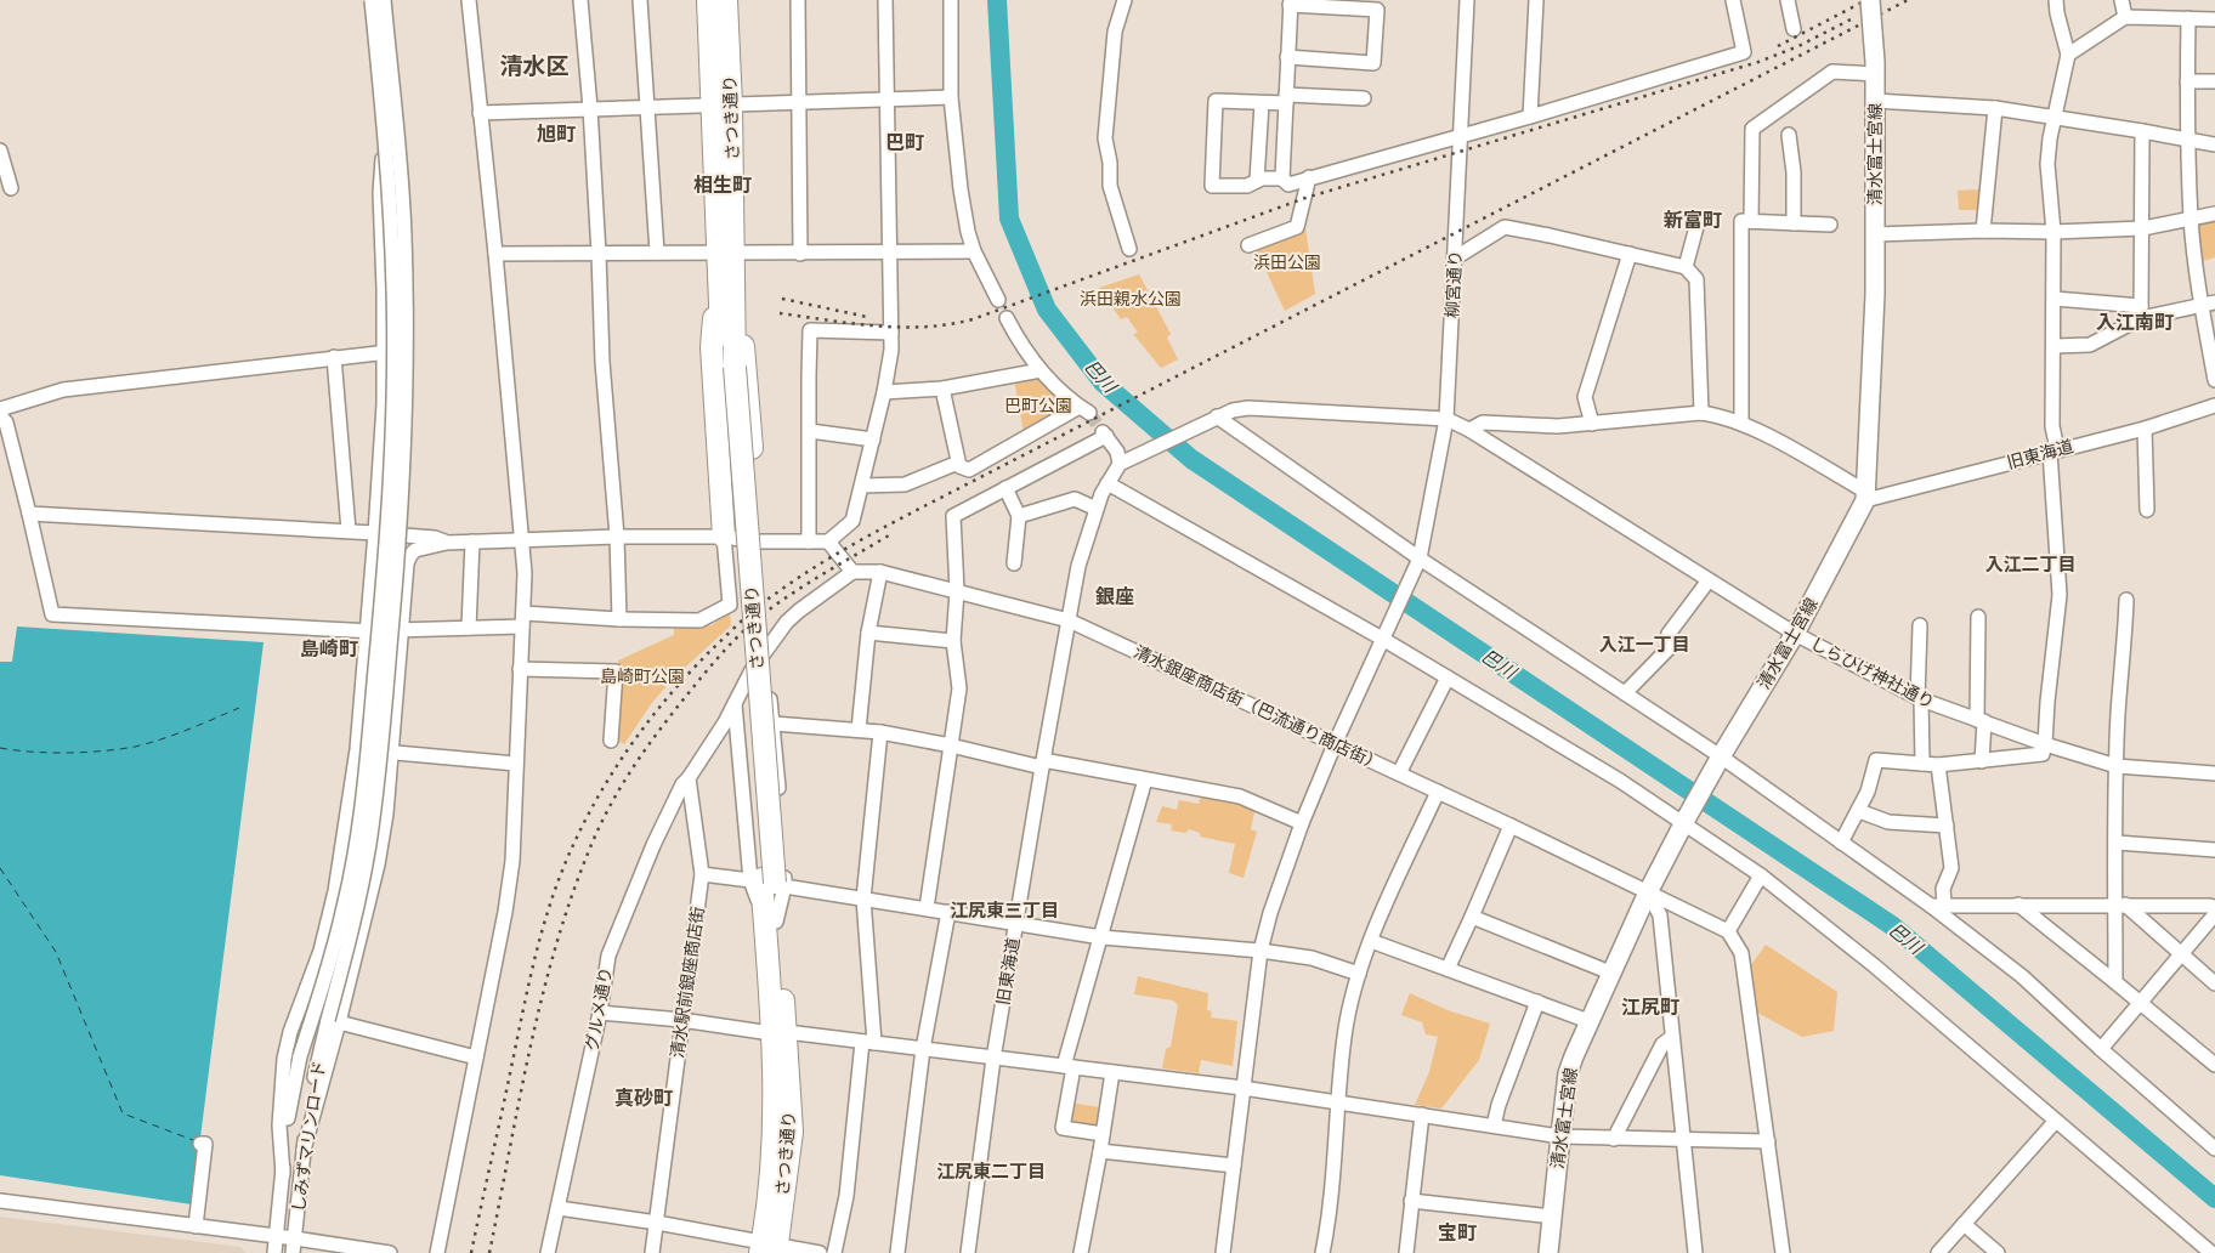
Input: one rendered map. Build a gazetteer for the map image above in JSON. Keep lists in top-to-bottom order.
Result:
{
  "streets": {
    "highway": ["さつき通り"],
    "main road": ["清水富士宮線"],
    "street": [
      "柳宮通り",
      "旧東海道",
      "しらひげ神社通り",
      "清水銀座商店街（巴流通り商店街）",
      "清水駅前銀座商店街",
      "グルメ通り",
      "しみずマリンロード"
    ]
  },
  "crossings": [
    ["清水富士宮線", "旧東海道"],
    ["清水富士宮線", "しらひげ神社通り"],
    ["清水富士宮線", "清水銀座商店街（巴流通り商店街）"],
    ["柳宮通り", "しらひげ神社通り"],
    ["柳宮通り", "清水銀座商店街（巴流通り商店街）"],
    ["旧東海道", "清水銀座商店街（巴流通り商店街）"],
    ["清水駅前銀座商店街", "グルメ通り"]
  ],
  "districts": [
    "清水区",
    "旭町",
    "巴町",
    "相生町",
    "新富町",
    "入江南町",
    "入江二丁目",
    "銀座",
    "入江一丁目",
    "島崎町",
    "江尻東三丁目",
    "江尻町",
    "真砂町",
    "江尻東二丁目",
    "宝町"
  ],
  "water": ["巴川"],
  "parks": [
    "浜田公園",
    "浜田親水公園",
    "巴町公園",
    "島崎町公園"
  ]
}
